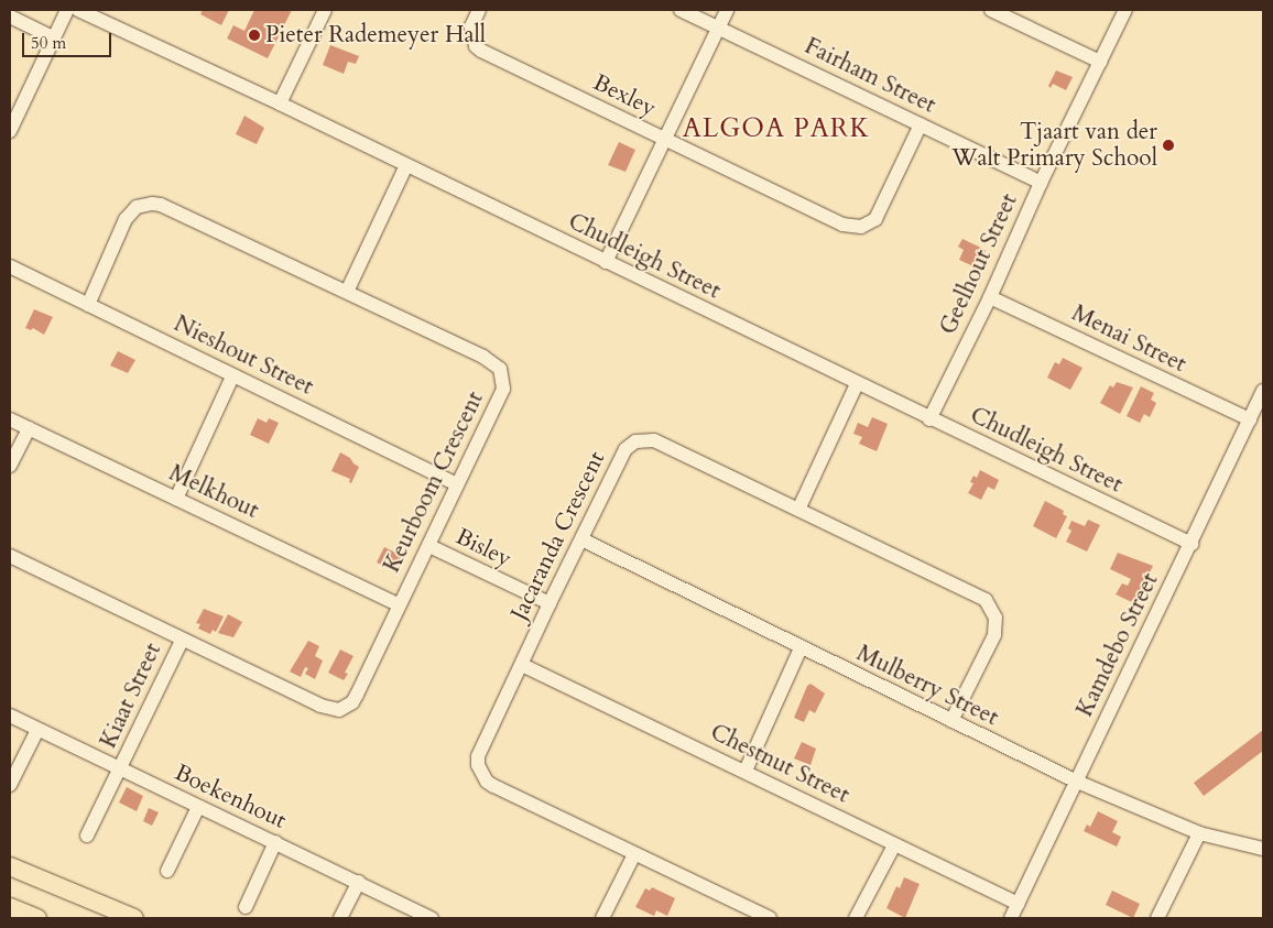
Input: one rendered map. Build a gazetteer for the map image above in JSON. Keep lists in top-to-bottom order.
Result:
{
  "streets": {
    "street": [
      "Fairham Street",
      "Bexley",
      "Chudleigh Street",
      "Geelhout Street",
      "Menai Street",
      "Nieshout Street",
      "Keurboom Crescent",
      "Melkhout",
      "Jacaranda Crescent",
      "Bisley",
      "Kamdebo Street",
      "Mulberry Street",
      "Kiaat Street",
      "Chestnut Street",
      "Boekenhout"
    ]
  },
  "crossings": [
    ["Fairham Street", "Bexley"],
    ["Fairham Street", "Geelhout Street"],
    ["Chudleigh Street", "Geelhout Street"],
    ["Chudleigh Street", "Kamdebo Street"],
    ["Geelhout Street", "Menai Street"],
    ["Menai Street", "Kamdebo Street"],
    ["Nieshout Street", "Keurboom Crescent"],
    ["Keurboom Crescent", "Melkhout"],
    ["Keurboom Crescent", "Bisley"],
    ["Keurboom Crescent", "Kiaat Street"],
    ["Jacaranda Crescent", "Bisley"],
    ["Jacaranda Crescent", "Mulberry Street"],
    ["Jacaranda Crescent", "Chestnut Street"],
    ["Kamdebo Street", "Mulberry Street"],
    ["Kamdebo Street", "Chestnut Street"],
    ["Kiaat Street", "Boekenhout"]
  ],
  "districts": ["ALGOA PARK"],
  "places": ["Pieter Rademeyer Hall", "Tjaart van der Walt Primary School"],
  "scale_bar": "50 m"
}
